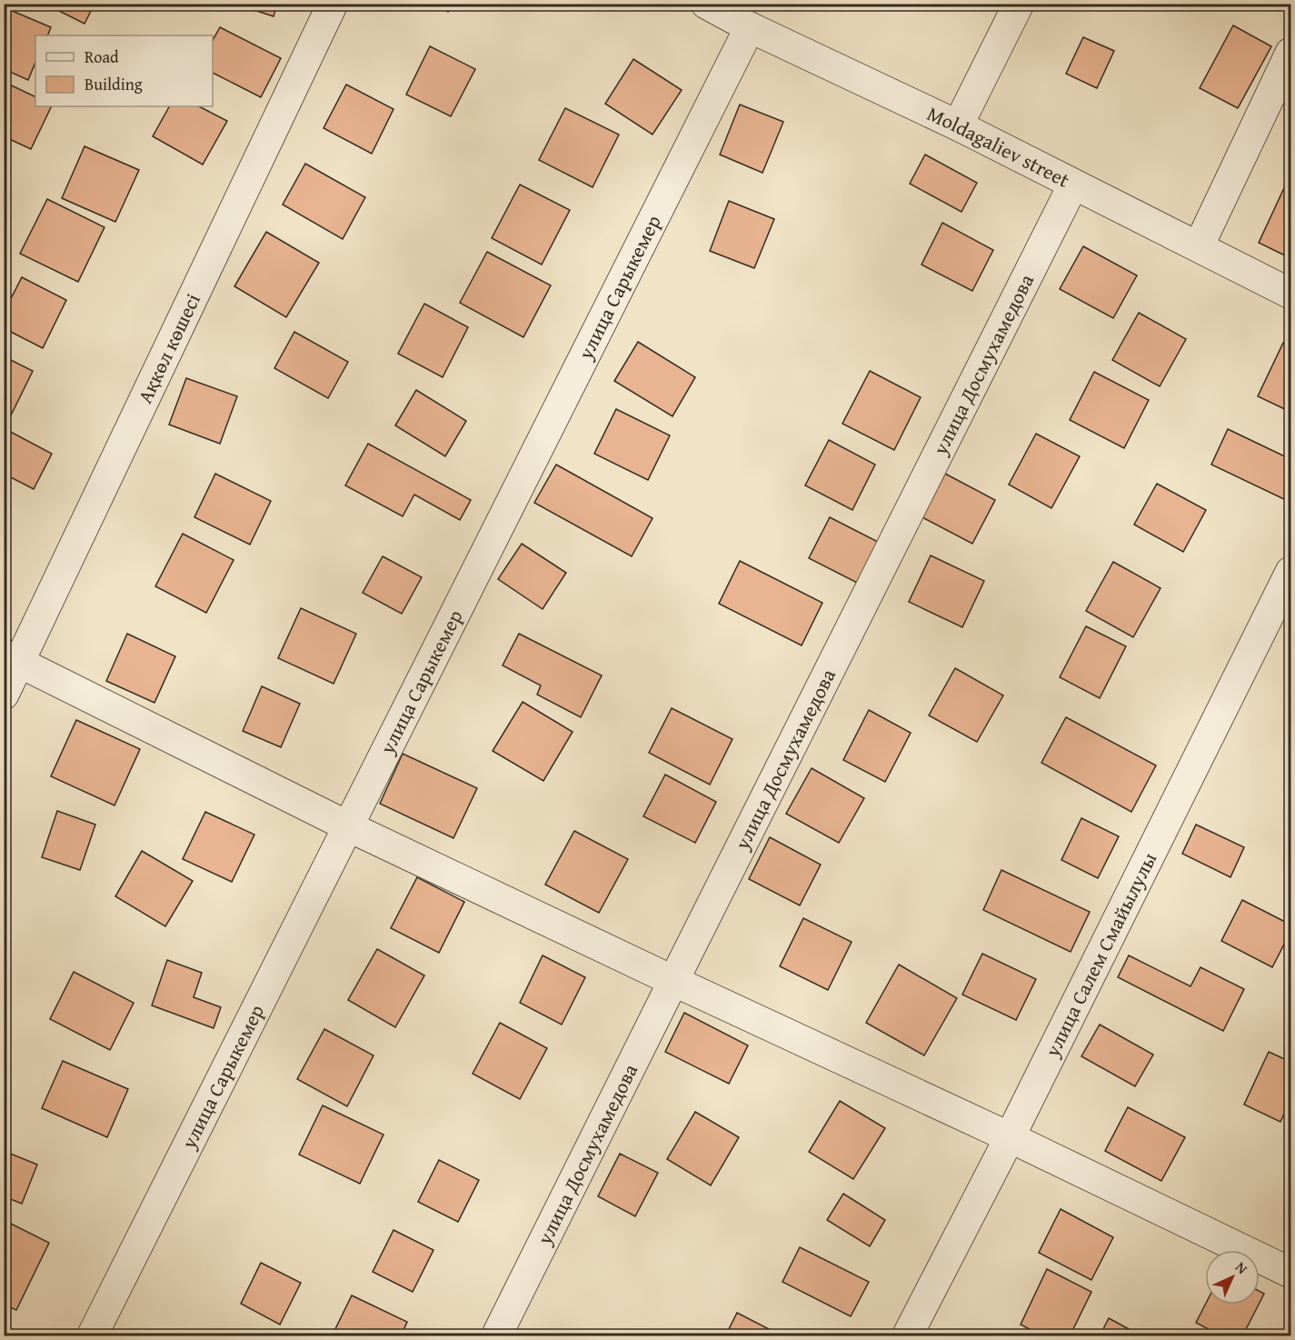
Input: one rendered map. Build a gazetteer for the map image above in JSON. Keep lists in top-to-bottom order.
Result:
{
  "streets": {
    "street": [
      "Moldagaliev street",
      "улица Сарыкемер",
      "Ақкөл көшесі",
      "улица Досмухамедова",
      "улица Салем Смайылулы"
    ]
  },
  "crossings": [
    ["Moldagaliev street", "улица Сарыкемер"],
    ["Moldagaliev street", "улица Досмухамедова"]
  ],
  "legend": ["Road", "Building"],
  "north": "top right"
}
